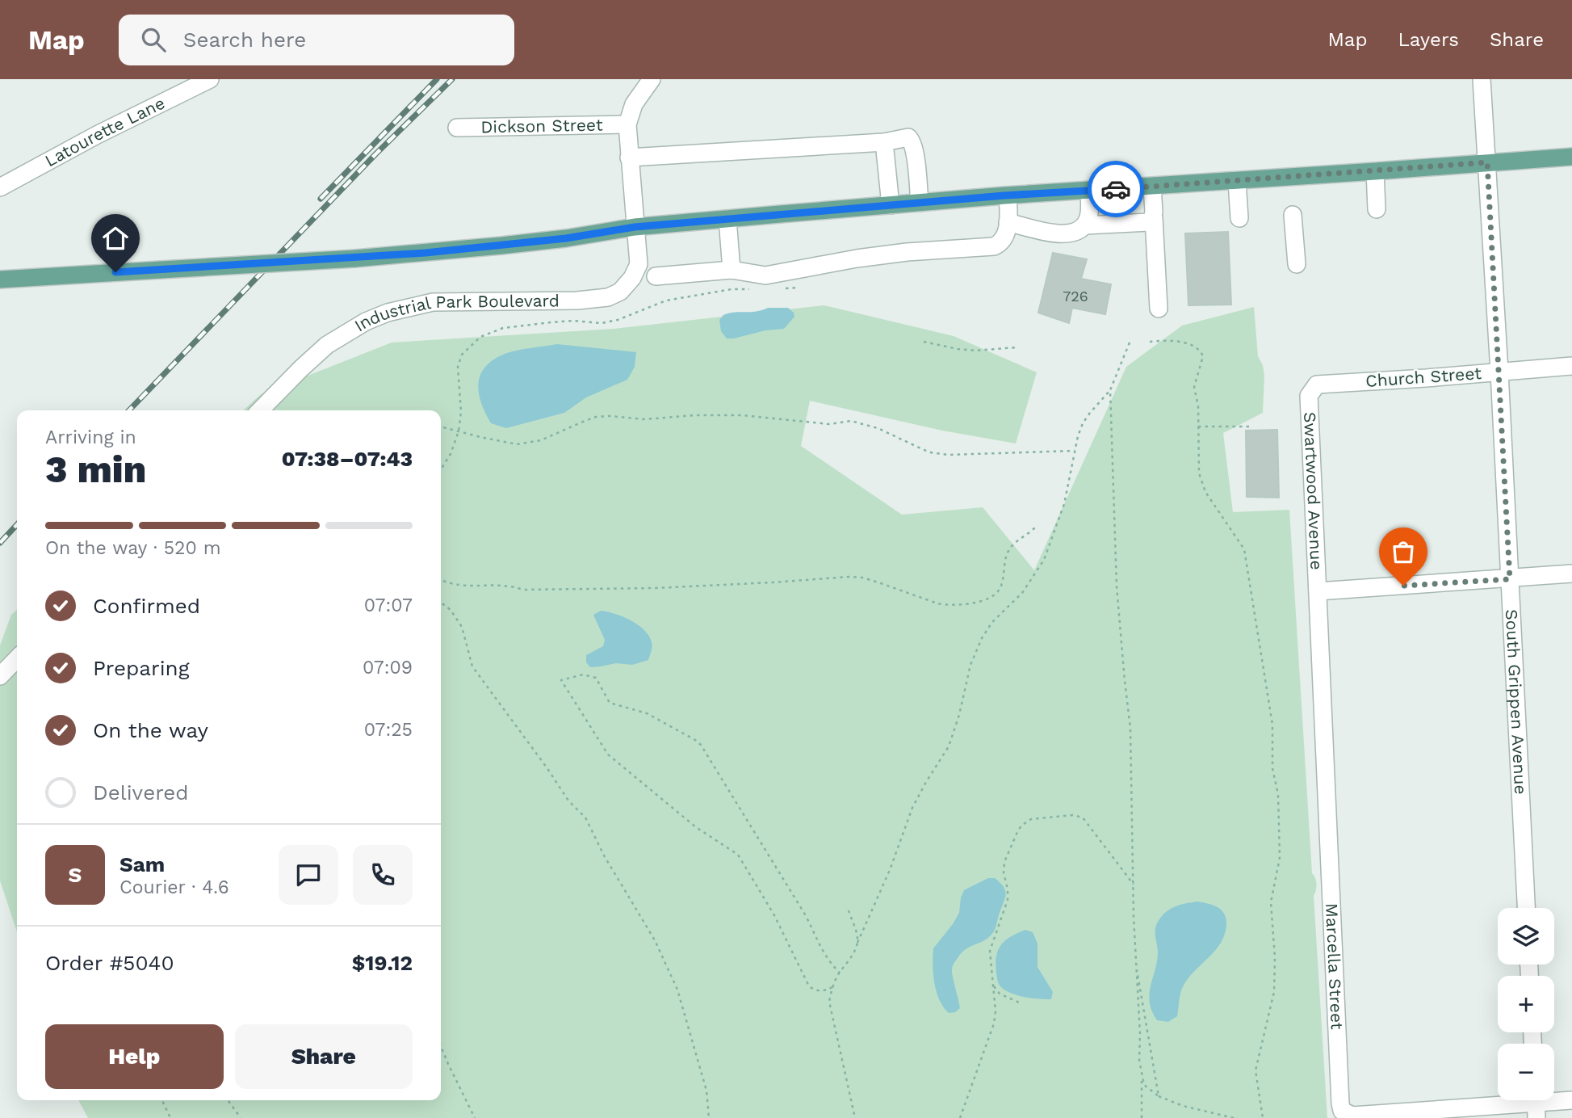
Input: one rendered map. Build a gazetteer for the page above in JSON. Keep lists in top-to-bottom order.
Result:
{
  "streets": {
    "street": [
      "Dickson Street",
      "Latourette Lane",
      "Industrial Park Boulevard",
      "Church Street",
      "Swartwood Avenue",
      "South Grippen Avenue",
      "Marcella Street"
    ]
  },
  "crossings": [
    ["Dickson Street", "Industrial Park Boulevard"],
    ["Church Street", "Swartwood Avenue"],
    ["Church Street", "South Grippen Avenue"],
    ["Swartwood Avenue", "Marcella Street"]
  ],
  "house_numbers": ["726"],
  "page": {
    "header": "Map",
    "search": "Search here",
    "nav": ["Map", "Layers", "Share"],
    "heading": ["3 min", "Arriving in", "07:38–07:43"],
    "panel": [
      "Sam",
      "Courier · 4.6",
      "Order #5040",
      "$19.12"
    ],
    "bar": "On the way · 520 m",
    "list": [
      ["Confirmed", "07:07"],
      ["Preparing", "07:09"],
      ["On the way", "07:25"],
      "Delivered"
    ],
    "round": "S",
    "map_buttons": ["+", "−"],
    "buttons": ["Help", "Share"]
  }
}
